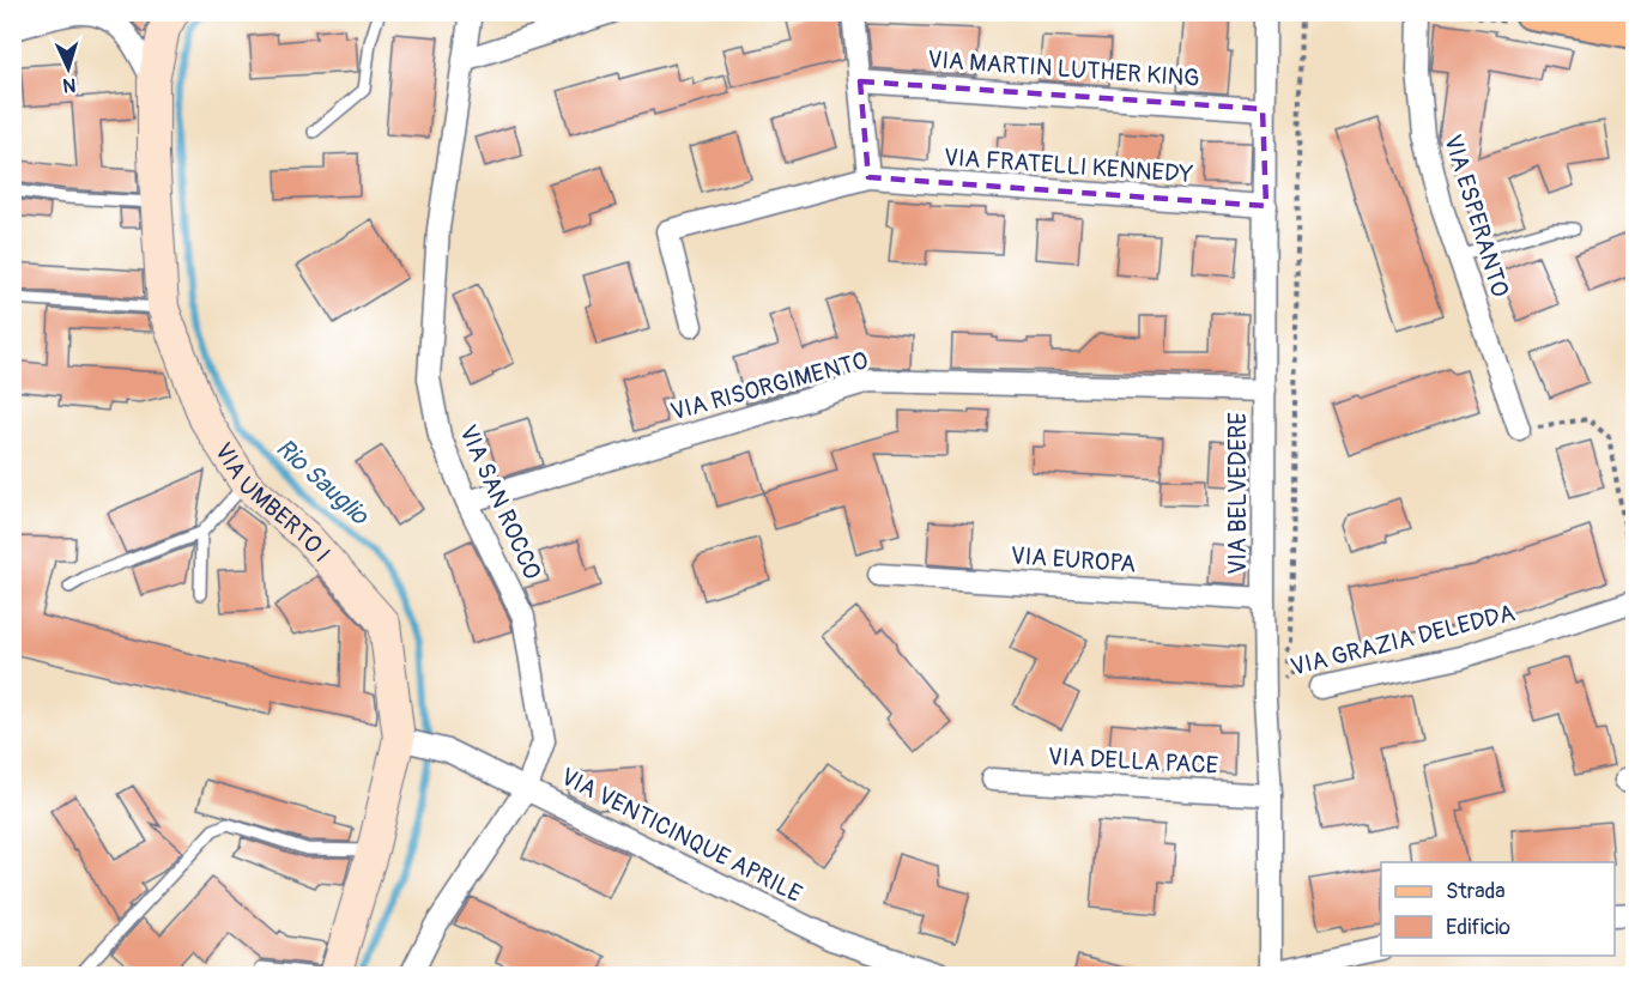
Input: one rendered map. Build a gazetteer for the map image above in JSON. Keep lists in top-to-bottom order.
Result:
{
  "streets": {
    "street": [
      "VIA MARTIN LUTHER KING",
      "VIA FRATELLI KENNEDY",
      "VIA ESPERANTO",
      "VIA RISORGIMENTO",
      "VIA BELVEDERE",
      "VIA UMBERTO I",
      "VIA SAN ROCCO",
      "VIA EUROPA",
      "VIA GRAZIA DELEDDA",
      "VIA DELLA PACE",
      "VIA VENTICINQUE APRILE"
    ]
  },
  "crossings": [
    ["VIA MARTIN LUTHER KING", "VIA BELVEDERE"],
    ["VIA FRATELLI KENNEDY", "VIA BELVEDERE"],
    ["VIA RISORGIMENTO", "VIA BELVEDERE"],
    ["VIA RISORGIMENTO", "VIA SAN ROCCO"],
    ["VIA BELVEDERE", "VIA EUROPA"],
    ["VIA BELVEDERE", "VIA DELLA PACE"],
    ["VIA UMBERTO I", "VIA VENTICINQUE APRILE"],
    ["VIA SAN ROCCO", "VIA VENTICINQUE APRILE"]
  ],
  "water": ["Rio Sauglio"],
  "legend": ["Strada", "Edificio"],
  "north": "bottom"
}
